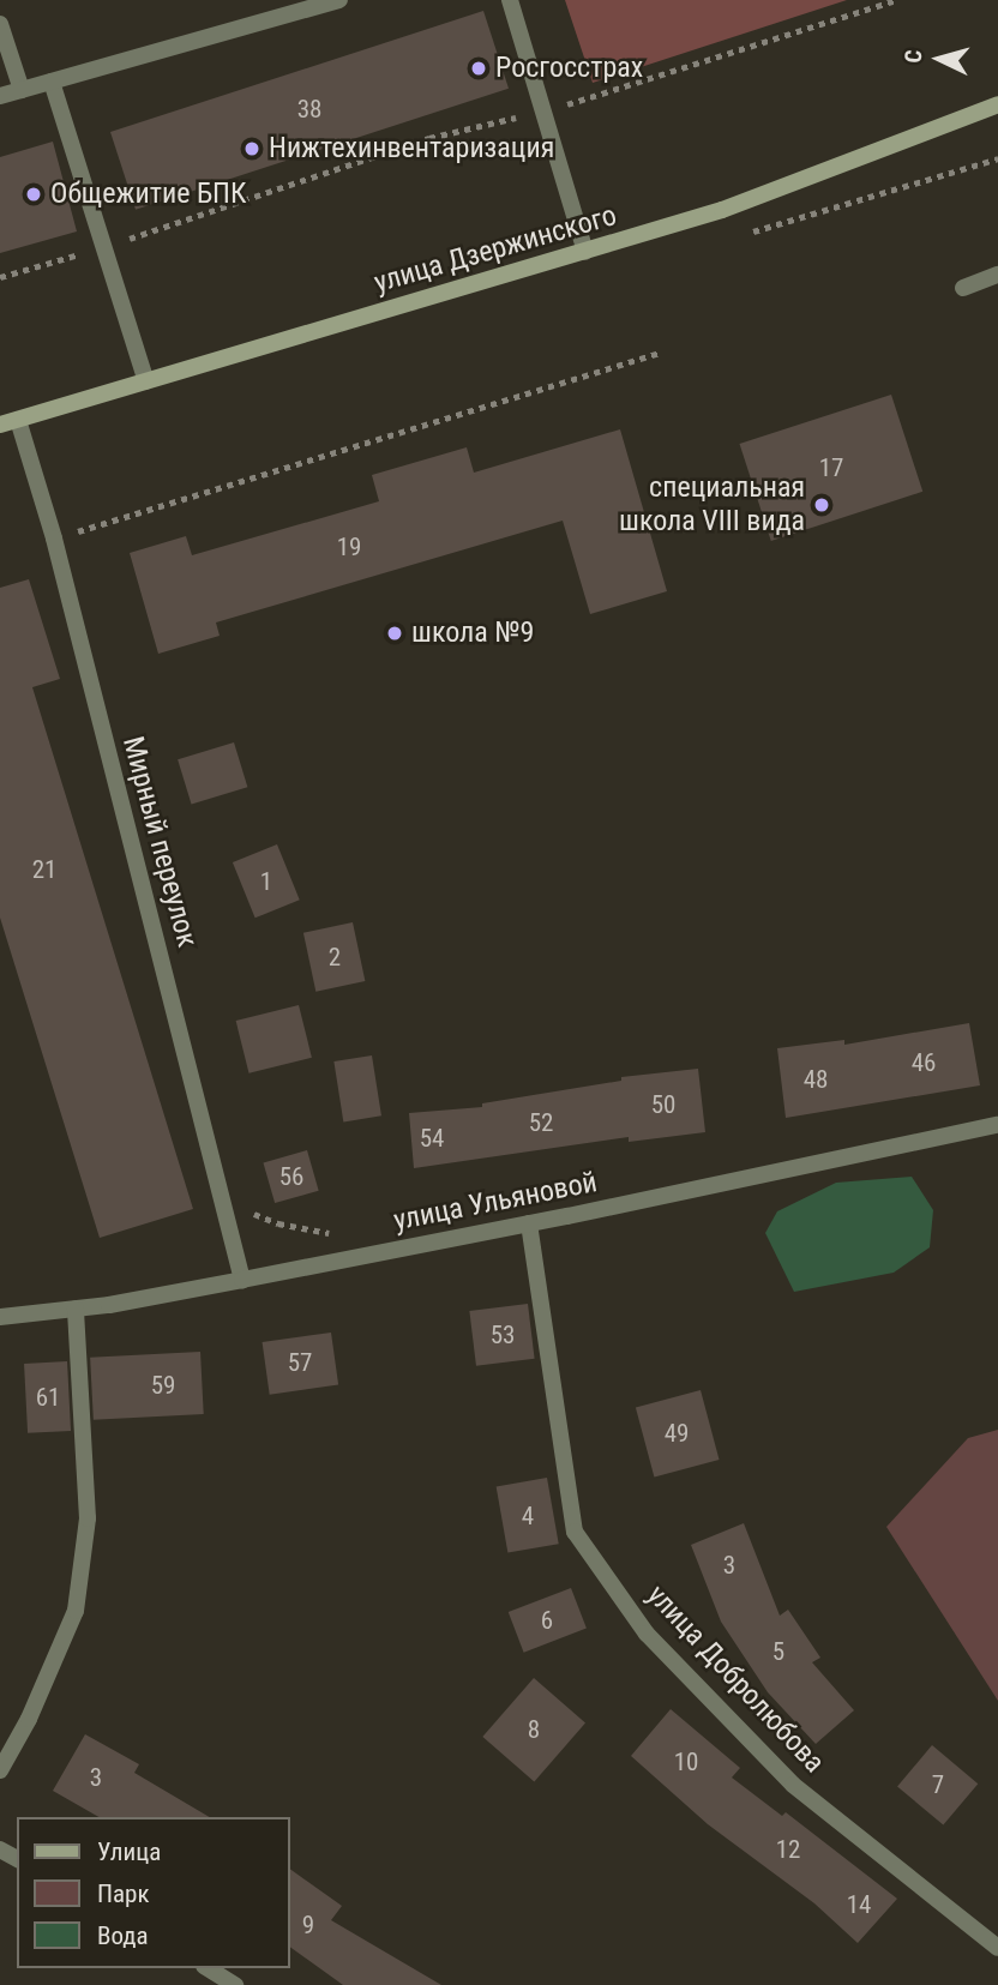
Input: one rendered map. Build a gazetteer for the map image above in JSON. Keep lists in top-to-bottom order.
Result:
{
  "streets": {
    "main road": ["улица Дзержинского"],
    "street": ["Мирный переулок", "улица Ульяновой", "улица Добролюбова"]
  },
  "crossings": [
    ["улица Дзержинского", "Мирный переулок"],
    ["Мирный переулок", "улица Ульяновой"],
    ["улица Ульяновой", "улица Добролюбова"]
  ],
  "places": [
    "Росгосстрах",
    "Нижтехинвентаризация",
    "Общежитие БПК",
    "специальная школа VIII вида",
    "школа №9"
  ],
  "house_numbers": [
    "38",
    "17",
    "19",
    "21",
    "1",
    "2",
    "46",
    "48",
    "50",
    "52",
    "54",
    "56",
    "53",
    "57",
    "59",
    "61",
    "49",
    "4",
    "3",
    "6",
    "5",
    "8",
    "10",
    "3",
    "7",
    "12",
    "14",
    "9"
  ],
  "legend": ["Улица", "Парк", "Вода"],
  "north": "left"
}
